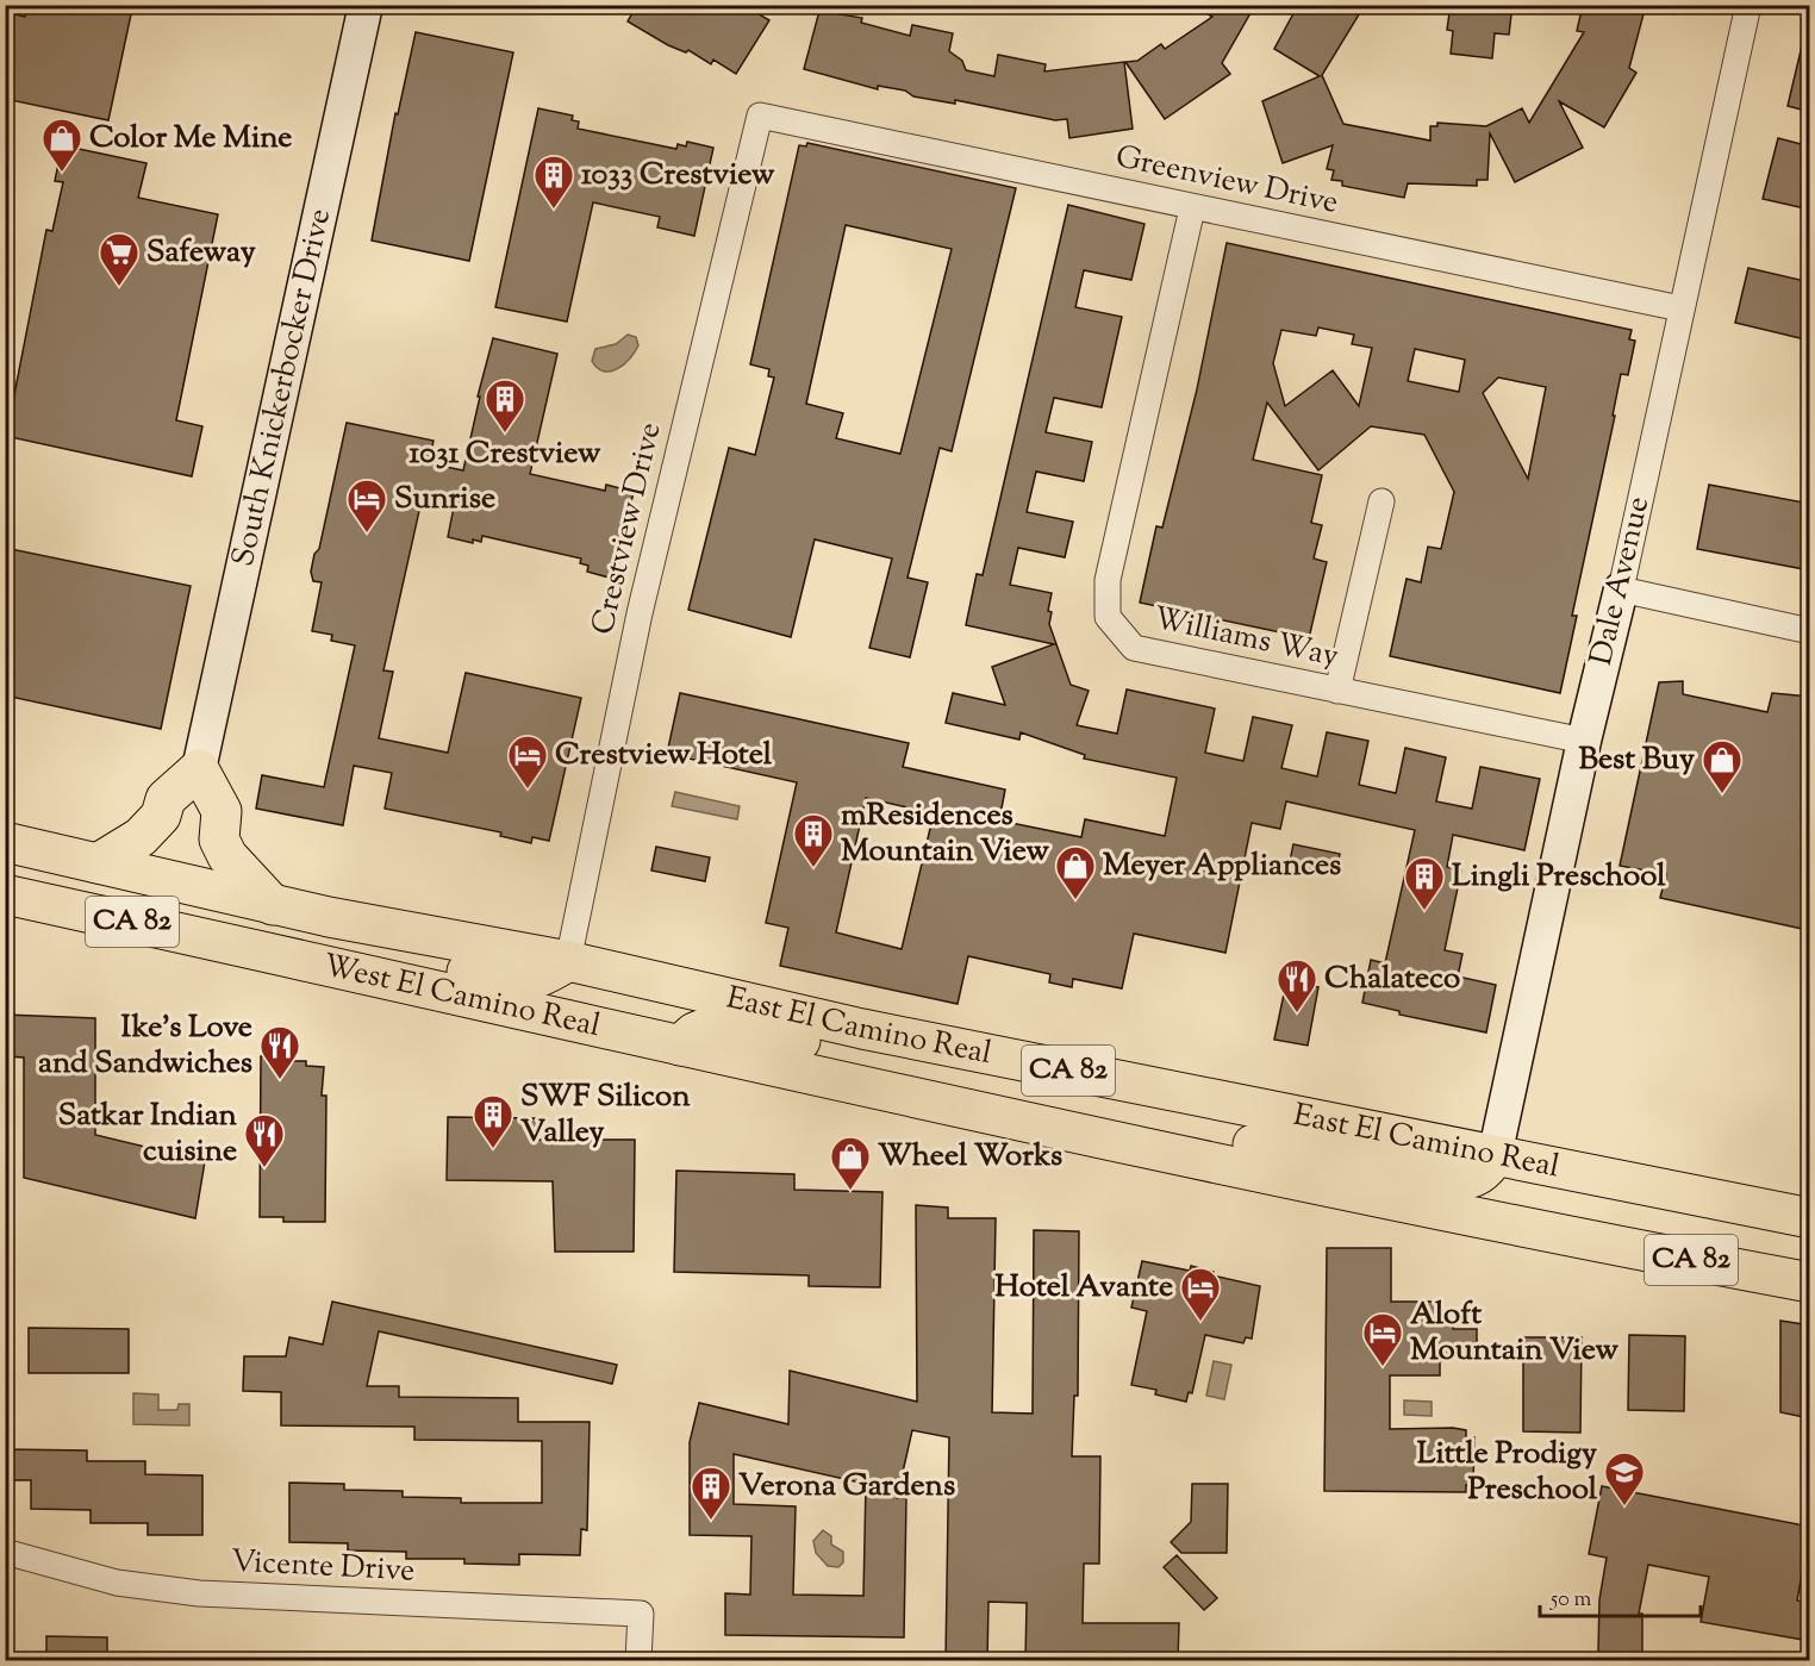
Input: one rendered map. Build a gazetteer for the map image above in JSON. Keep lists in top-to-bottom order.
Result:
{
  "streets": {
    "main road": ["CA 82", "West El Camino Real", "East El Camino Real"],
    "street": [
      "Greenview Drive",
      "South Knickerbocker Drive",
      "Crestview Drive",
      "Dale Avenue",
      "Williams Way",
      "Vicente Drive"
    ]
  },
  "crossings": [
    ["Greenview Drive", "Crestview Drive"],
    ["Greenview Drive", "Dale Avenue"],
    ["Greenview Drive", "Williams Way"],
    ["Crestview Drive", "East El Camino Real"],
    ["Dale Avenue", "Williams Way"],
    ["Dale Avenue", "East El Camino Real"],
    ["West El Camino Real", "East El Camino Real"]
  ],
  "places": {
    "shop": [
      "Color Me Mine",
      "Best Buy",
      "Meyer Appliances",
      "Wheel Works"
    ],
    "building": [
      "1033 Crestview",
      "1031 Crestview",
      "mResidences Mountain View",
      "Lingli Preschool",
      "SWF Silicon Valley",
      "Verona Gardens"
    ],
    "supermarket": ["Safeway"],
    "hotel": [
      "Sunrise",
      "Crestview Hotel",
      "Hotel Avante",
      "Aloft Mountain View"
    ],
    "restaurant": ["Chalateco", "Ike's Love and Sandwiches", "Satkar Indian cuisine"],
    "school or university": ["Little Prodigy Preschool"]
  },
  "scale_bar": "50 m"
}
